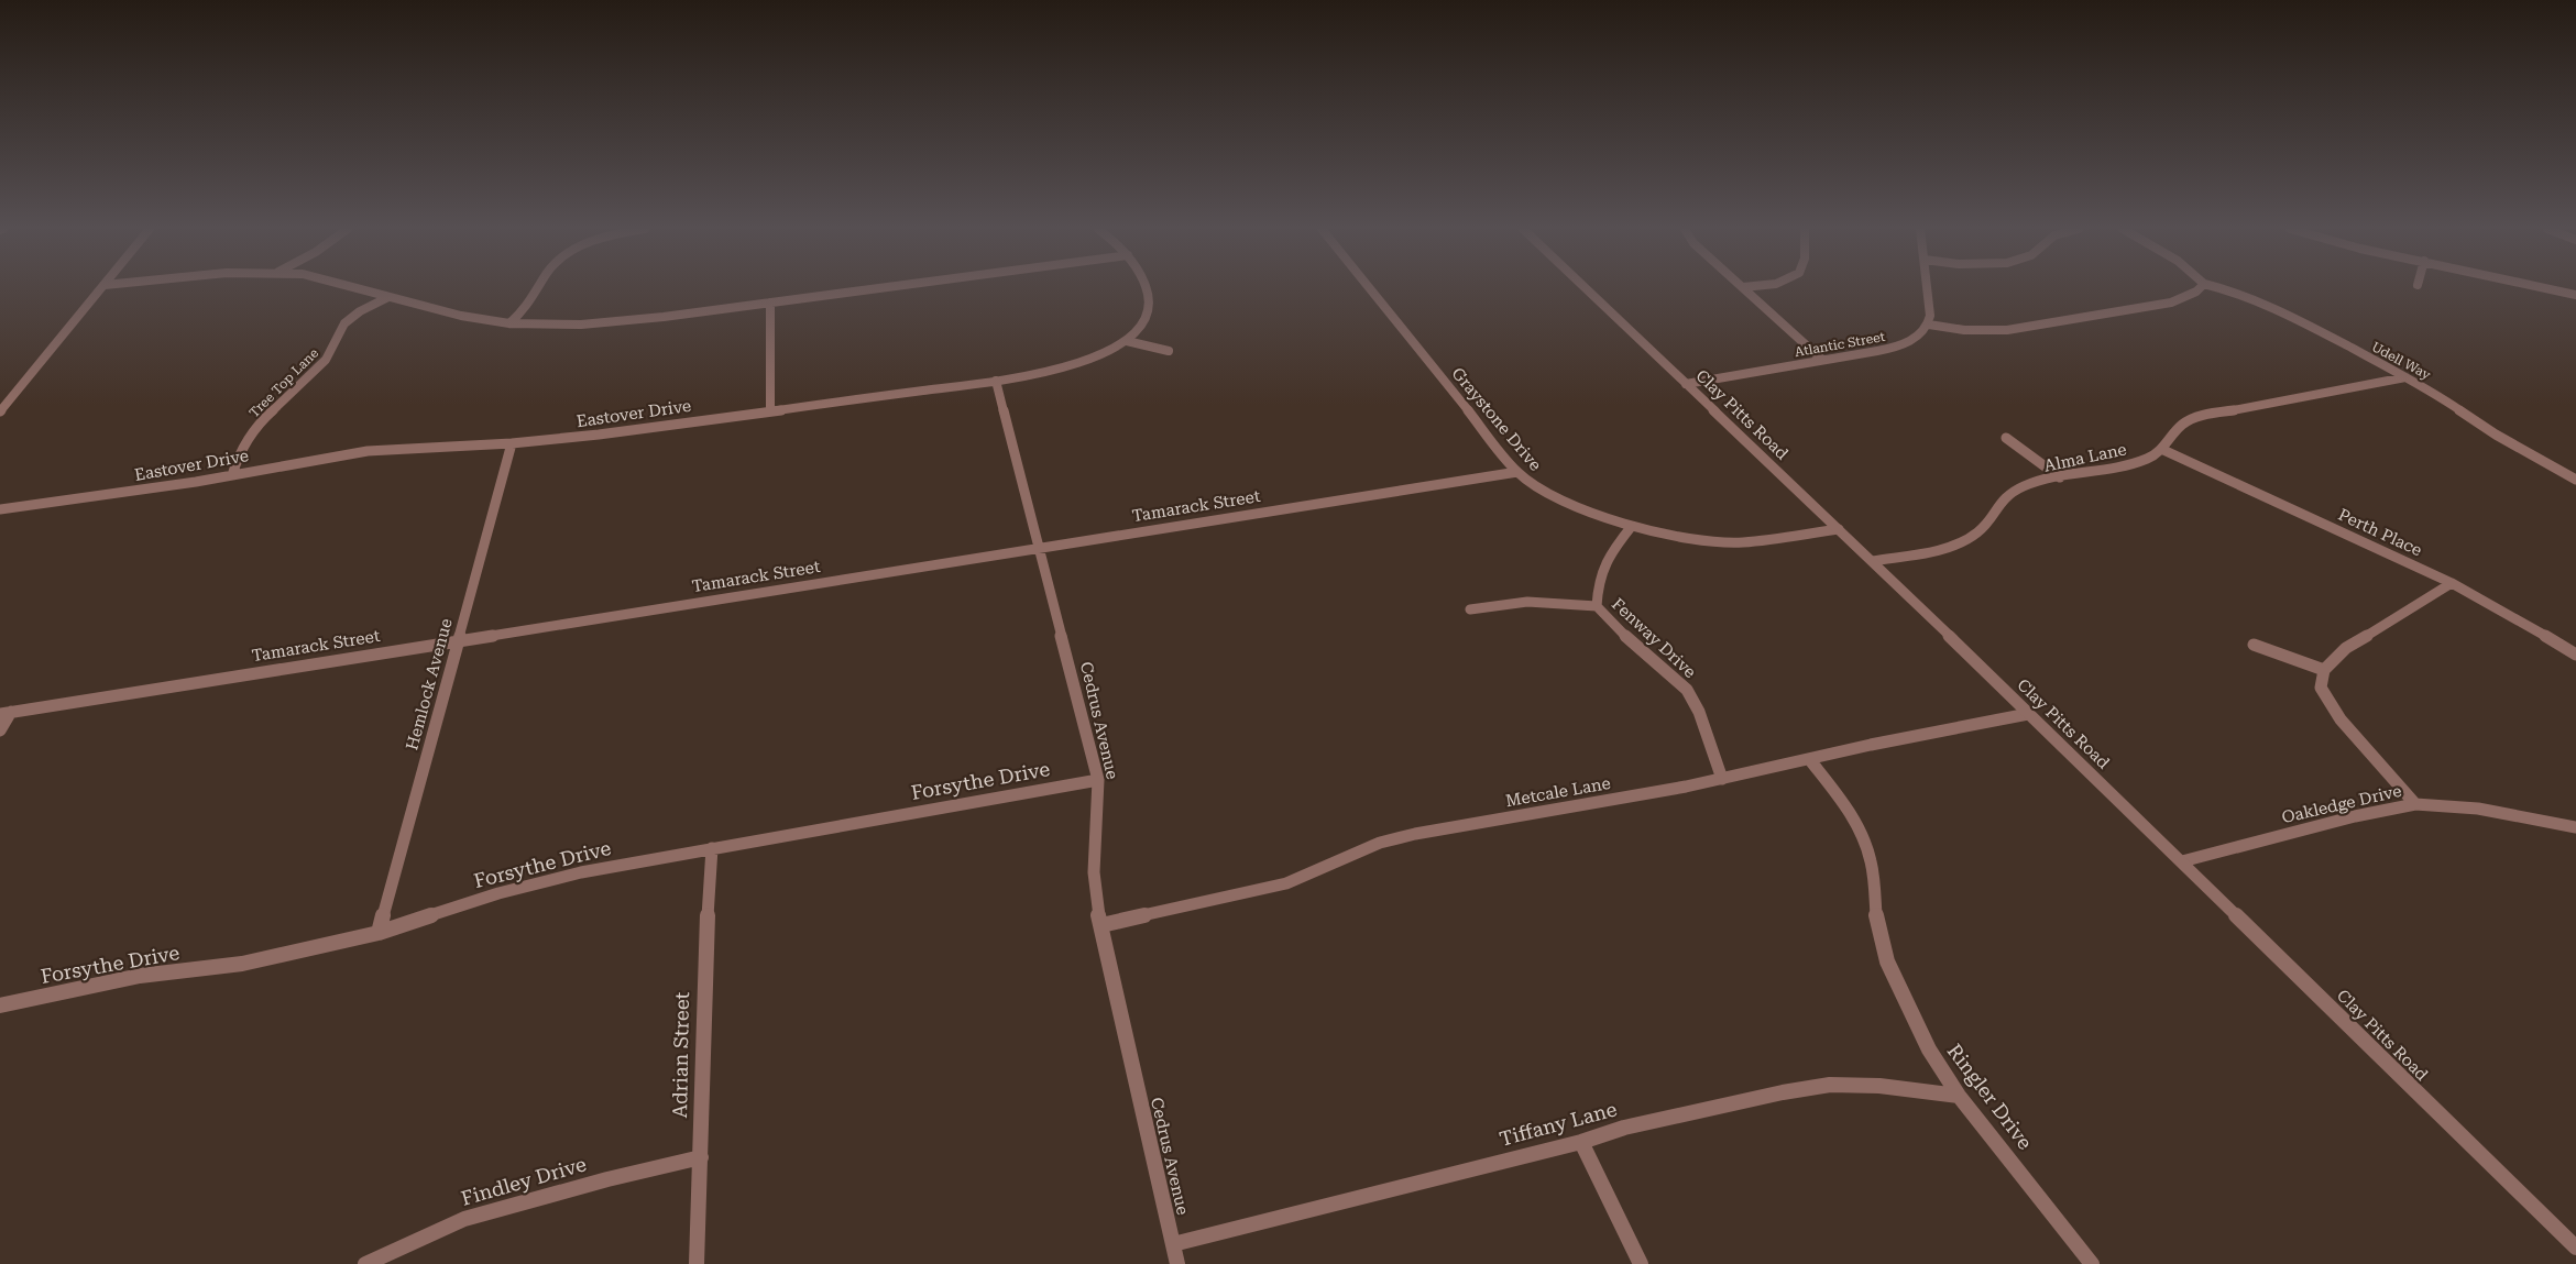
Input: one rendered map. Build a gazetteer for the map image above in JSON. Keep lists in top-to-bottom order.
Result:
{
  "streets": {
    "street": [
      "Atlantic Street",
      "Udell Way",
      "Tree Top Lane",
      "Eastover Drive",
      "Clay Pitts Road",
      "Graystone Drive",
      "Alma Lane",
      "Tamarack Street",
      "Perth Place",
      "Fenway Drive",
      "Hemlock Avenue",
      "Cedrus Avenue",
      "Forsythe Drive",
      "Metcale Lane",
      "Oakledge Drive",
      "Adrian Street",
      "Ringler Drive",
      "Tiffany Lane",
      "Findley Drive"
    ]
  },
  "crossings": [
    ["Atlantic Street", "Clay Pitts Road"],
    ["Udell Way", "Alma Lane"],
    ["Tree Top Lane", "Eastover Drive"],
    ["Eastover Drive", "Hemlock Avenue"],
    ["Eastover Drive", "Cedrus Avenue"],
    ["Clay Pitts Road", "Graystone Drive"],
    ["Clay Pitts Road", "Alma Lane"],
    ["Clay Pitts Road", "Metcale Lane"],
    ["Clay Pitts Road", "Oakledge Drive"],
    ["Graystone Drive", "Tamarack Street"],
    ["Graystone Drive", "Fenway Drive"],
    ["Alma Lane", "Perth Place"],
    ["Tamarack Street", "Hemlock Avenue"],
    ["Tamarack Street", "Cedrus Avenue"],
    ["Fenway Drive", "Metcale Lane"],
    ["Hemlock Avenue", "Forsythe Drive"],
    ["Cedrus Avenue", "Forsythe Drive"],
    ["Cedrus Avenue", "Metcale Lane"],
    ["Cedrus Avenue", "Tiffany Lane"],
    ["Forsythe Drive", "Adrian Street"],
    ["Metcale Lane", "Ringler Drive"],
    ["Adrian Street", "Findley Drive"],
    ["Ringler Drive", "Tiffany Lane"]
  ]
}
